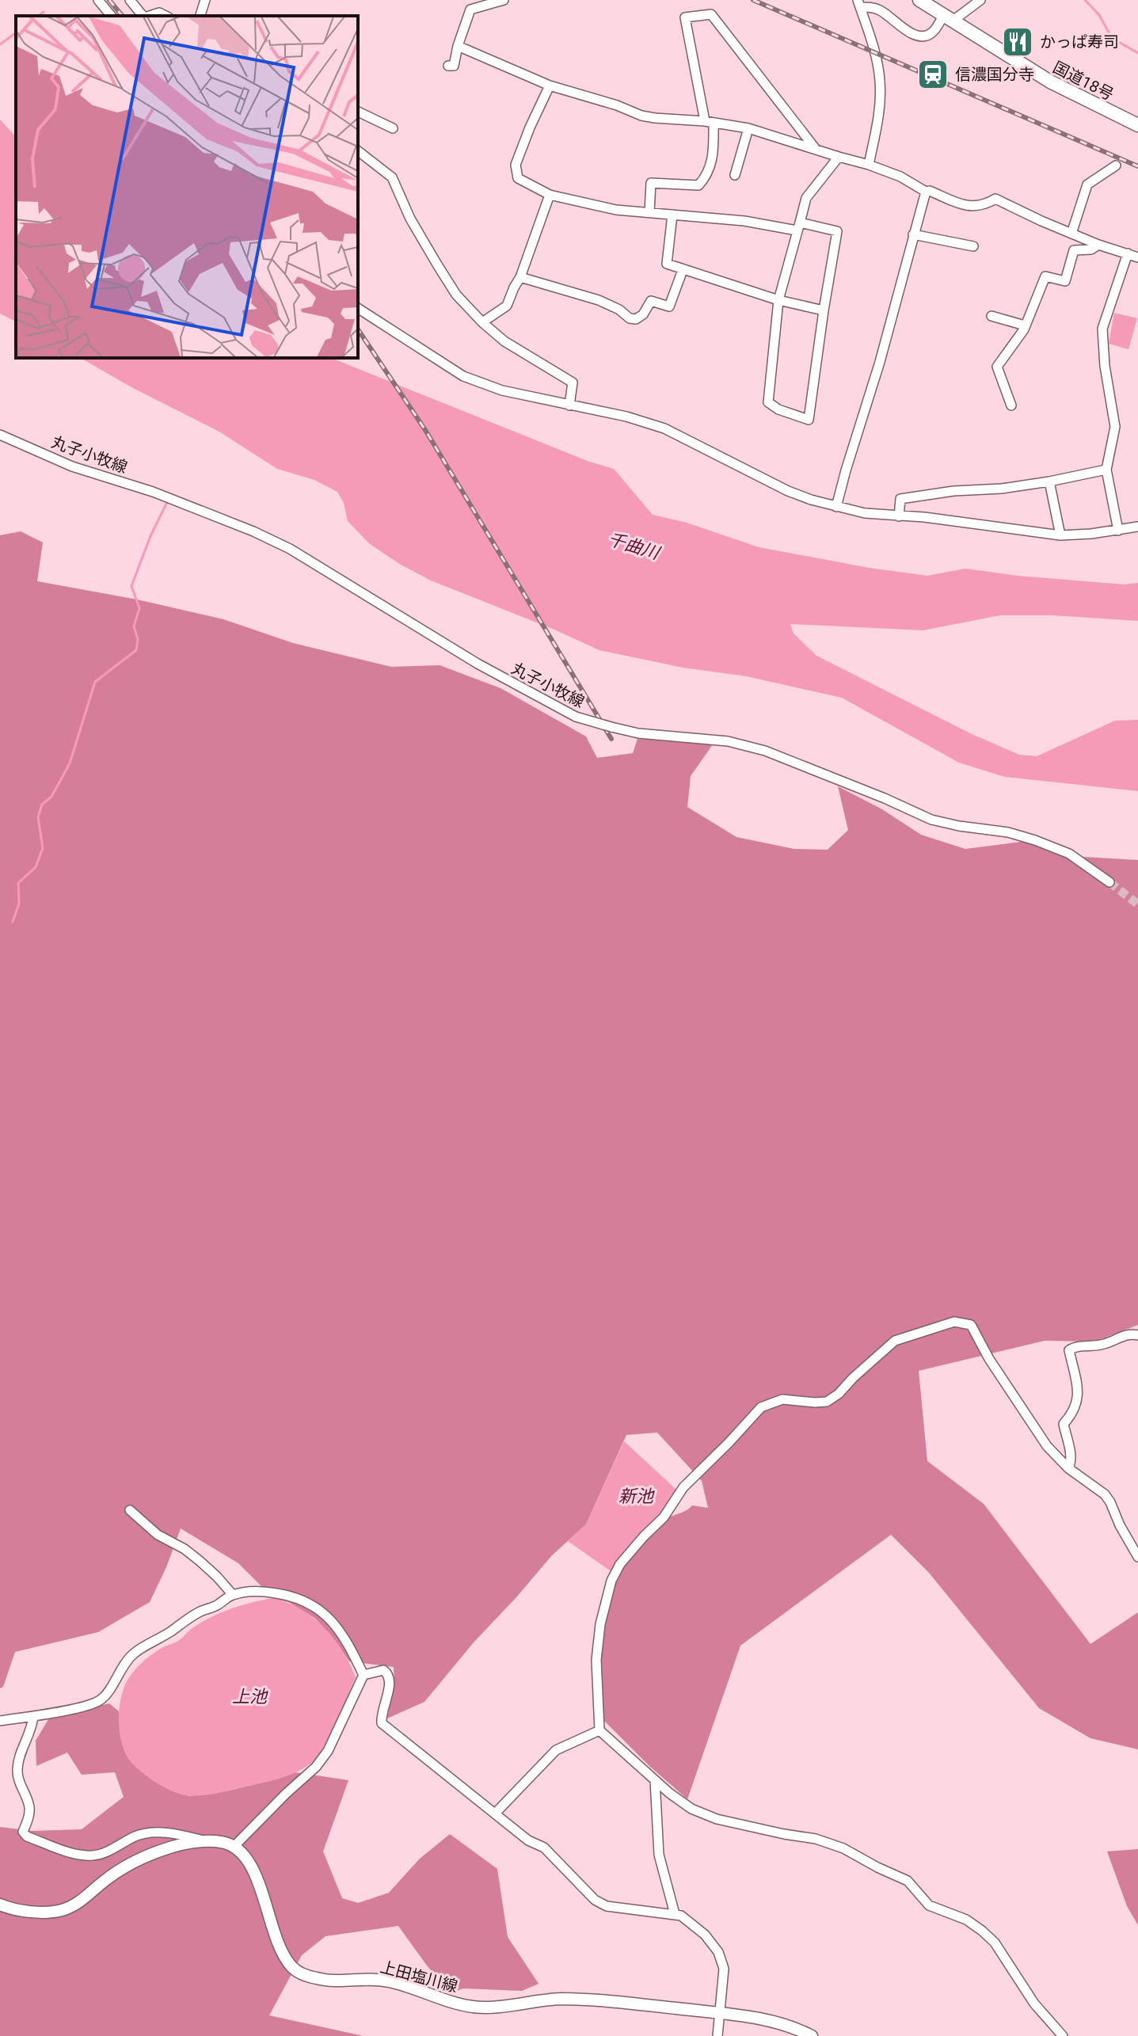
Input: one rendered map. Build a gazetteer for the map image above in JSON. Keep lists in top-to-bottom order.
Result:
{
  "streets": {
    "highway": ["国道18号"],
    "main road": ["上田塩川線"],
    "street": ["丸子小牧線"]
  },
  "water": ["千曲川", "新池", "上池"],
  "places": {
    "restaurant": ["かっぱ寿司"],
    "station": ["信濃国分寺"]
  }
}
